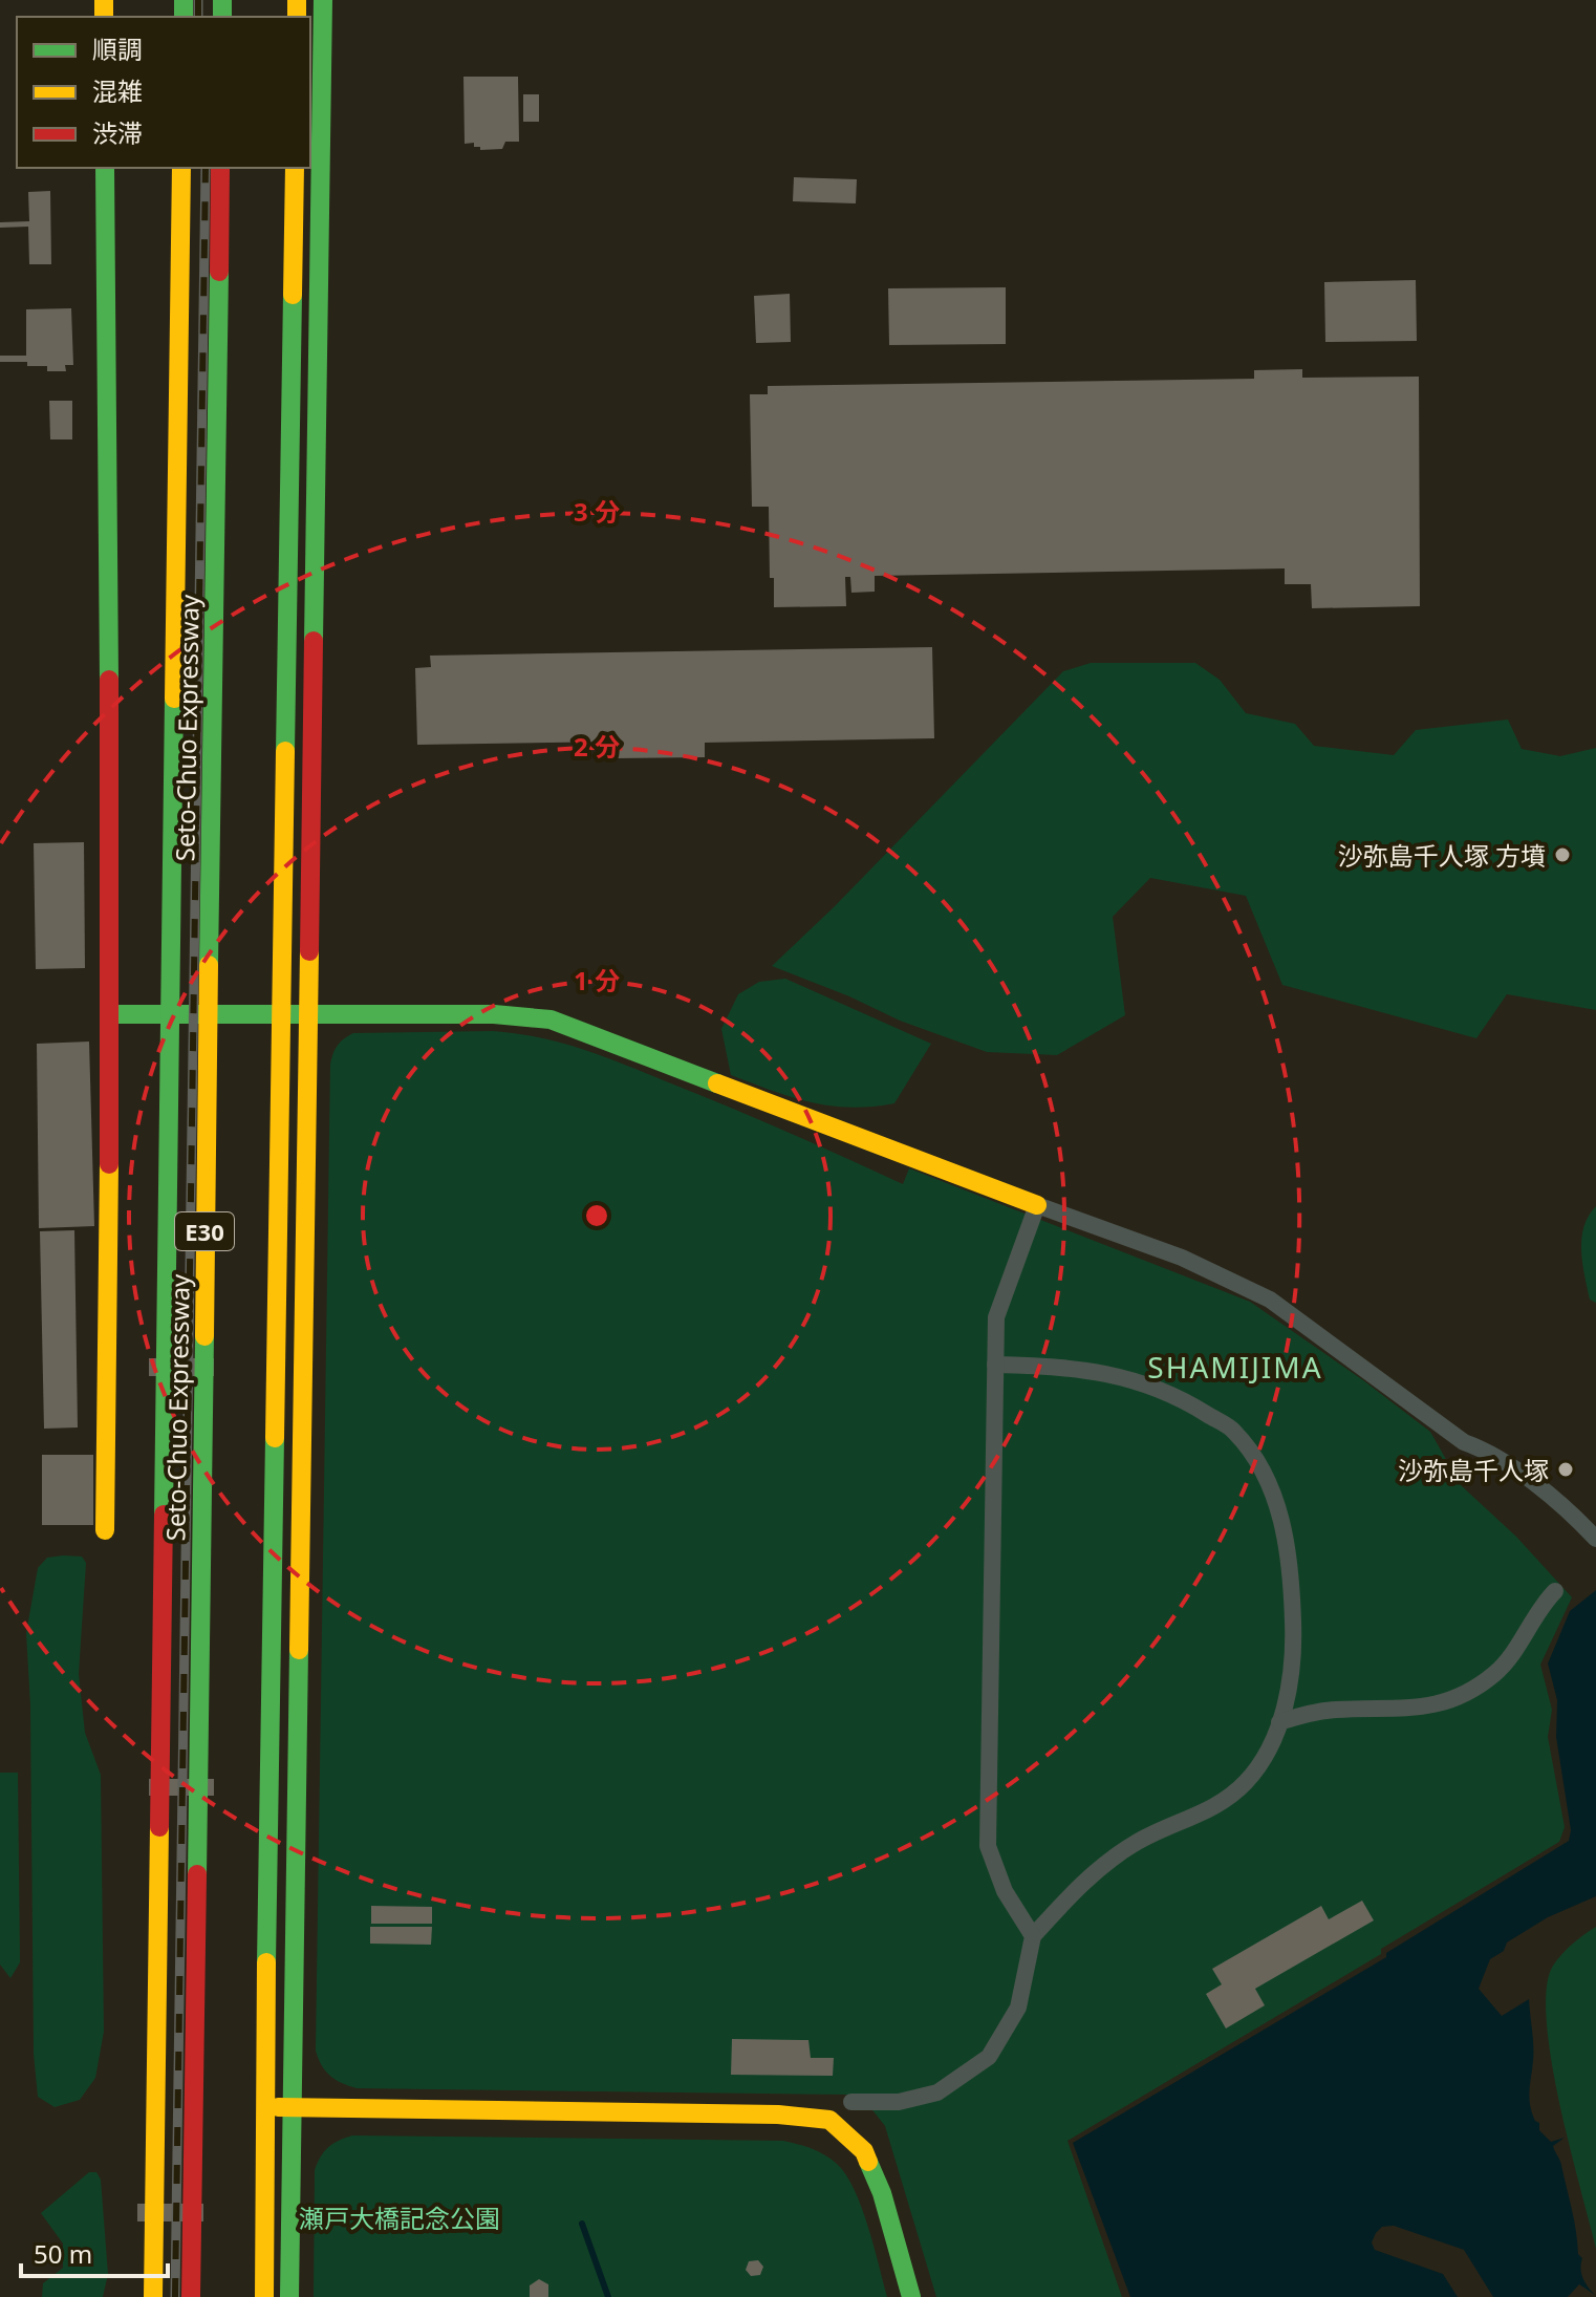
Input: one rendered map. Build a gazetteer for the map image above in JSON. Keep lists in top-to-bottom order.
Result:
{
  "streets": {
    "main road": ["Seto-Chuo Expressway", "E30"]
  },
  "districts": ["SHAMIJIMA"],
  "parks": ["瀬戸大橋記念公園"],
  "places": ["沙弥島千人塚 方墳", "沙弥島千人塚"],
  "legend": ["順調", "混雑", "渋滞"],
  "scale_bar": "50 m",
  "rings": ["3 分", "2 分", "1 分"]
}
